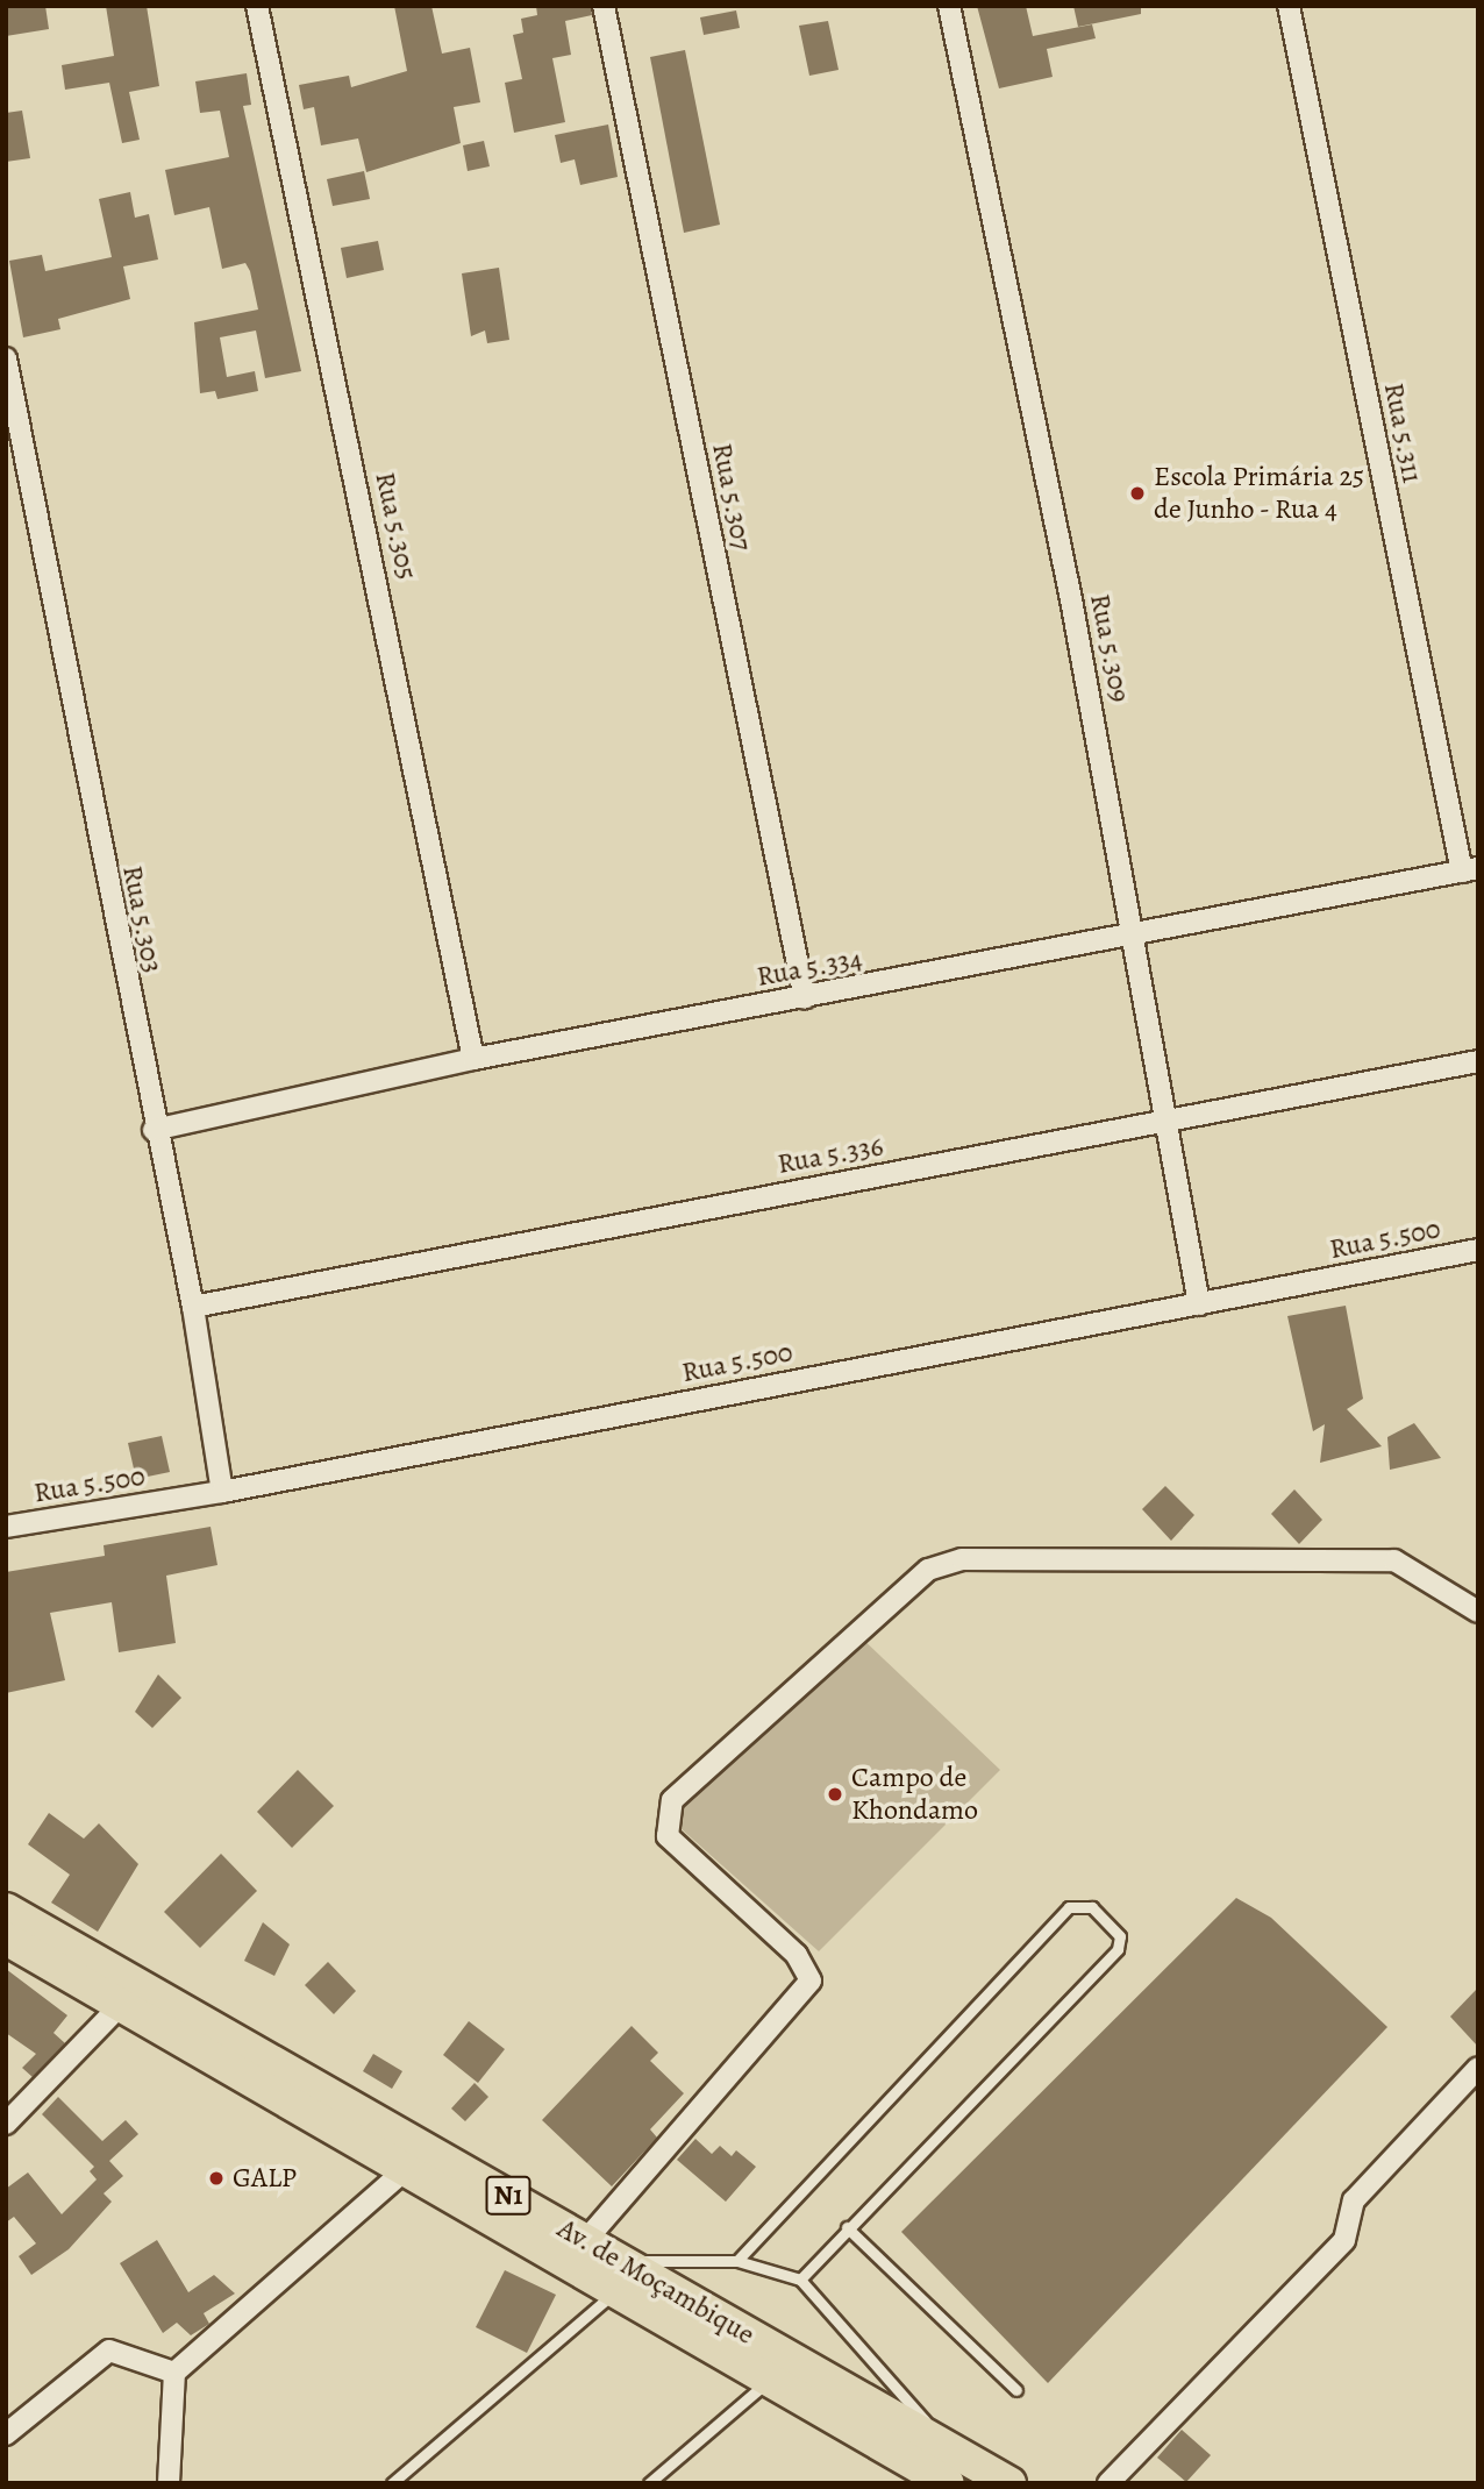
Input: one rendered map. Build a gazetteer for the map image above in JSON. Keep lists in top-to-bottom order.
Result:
{
  "streets": {
    "highway": ["N1", "Av. de Moçambique"],
    "street": [
      "Rua 5.311",
      "Rua 5.307",
      "Rua 5.305",
      "Rua 5.309",
      "Rua 5.303",
      "Rua 5.334",
      "Rua 5.336",
      "Rua 5.500"
    ]
  },
  "crossings": [
    ["Rua 5.311", "Rua 5.334"],
    ["Rua 5.307", "Rua 5.334"],
    ["Rua 5.305", "Rua 5.334"],
    ["Rua 5.309", "Rua 5.334"],
    ["Rua 5.309", "Rua 5.336"],
    ["Rua 5.309", "Rua 5.500"],
    ["Rua 5.303", "Rua 5.334"],
    ["Rua 5.303", "Rua 5.336"],
    ["Rua 5.303", "Rua 5.500"]
  ],
  "places": ["Escola Primária 25 de Junho - Rua 4", "Campo de Khondamo", "GALP"]
}
